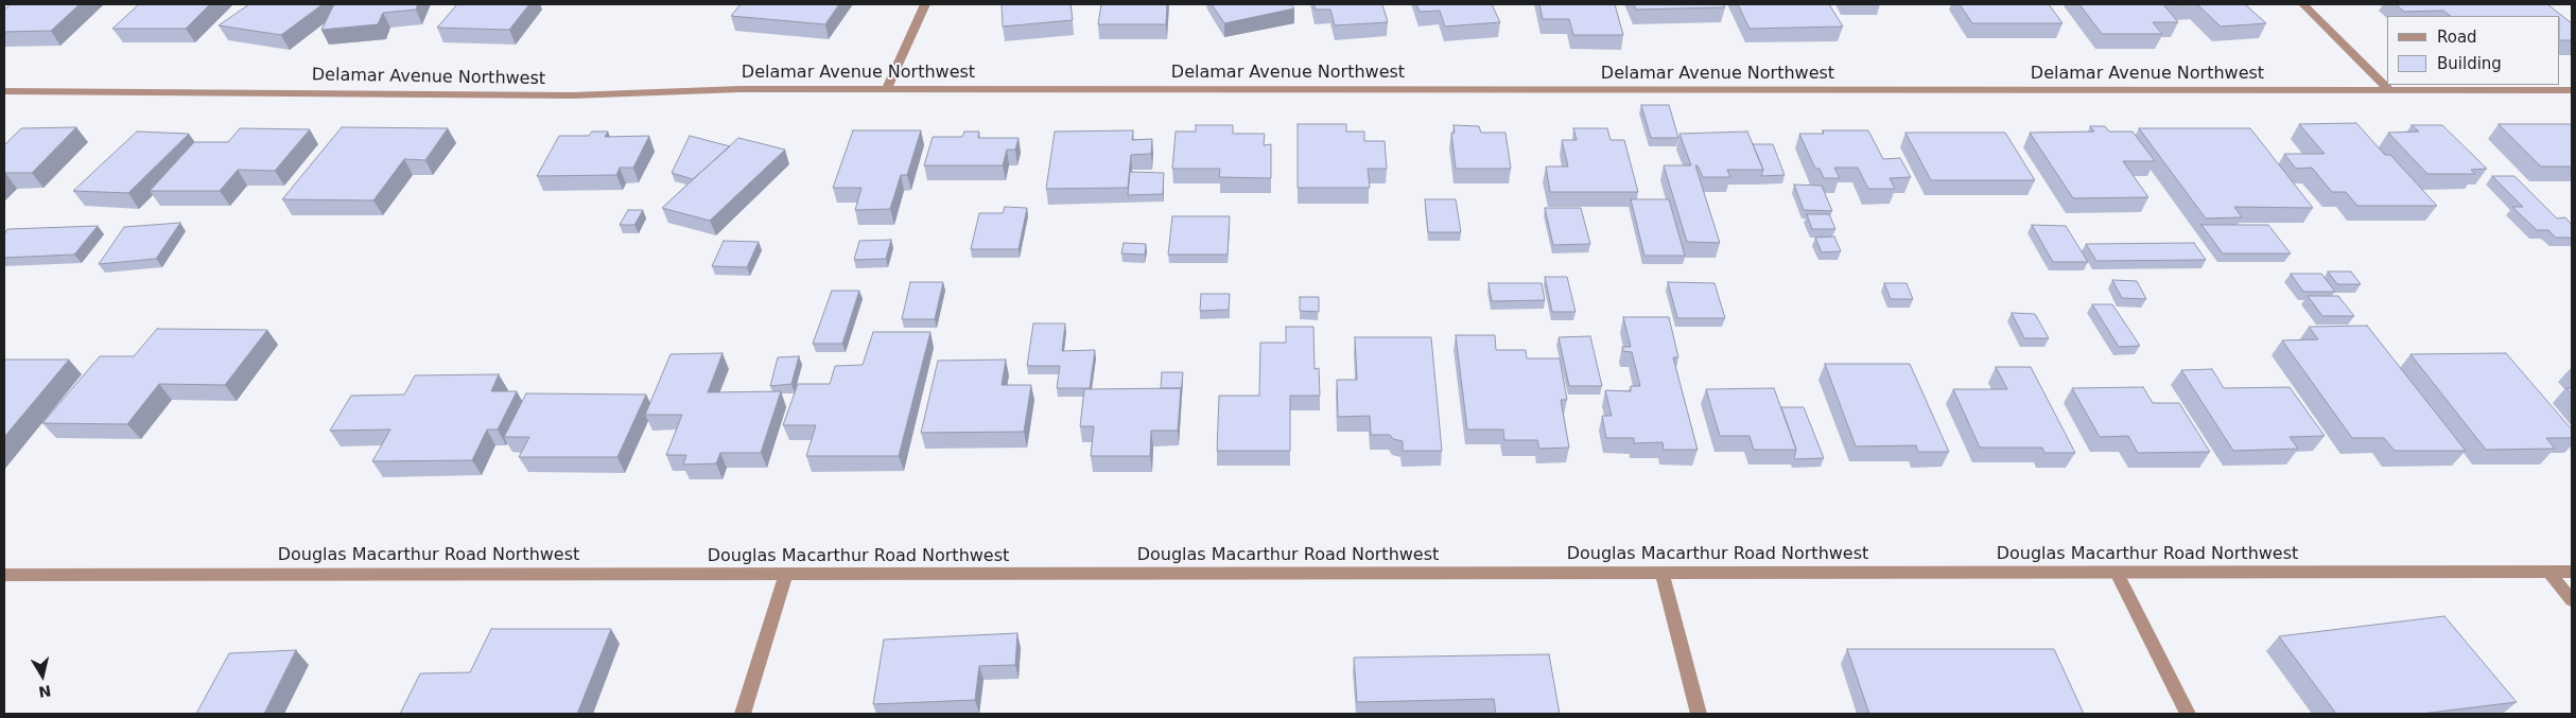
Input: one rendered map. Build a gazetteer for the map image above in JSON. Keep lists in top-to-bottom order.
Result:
{
  "streets": {
    "street": ["Delamar Avenue Northwest", "Douglas Macarthur Road Northwest"]
  },
  "legend": ["Road", "Building"],
  "north": "bottom"
}
